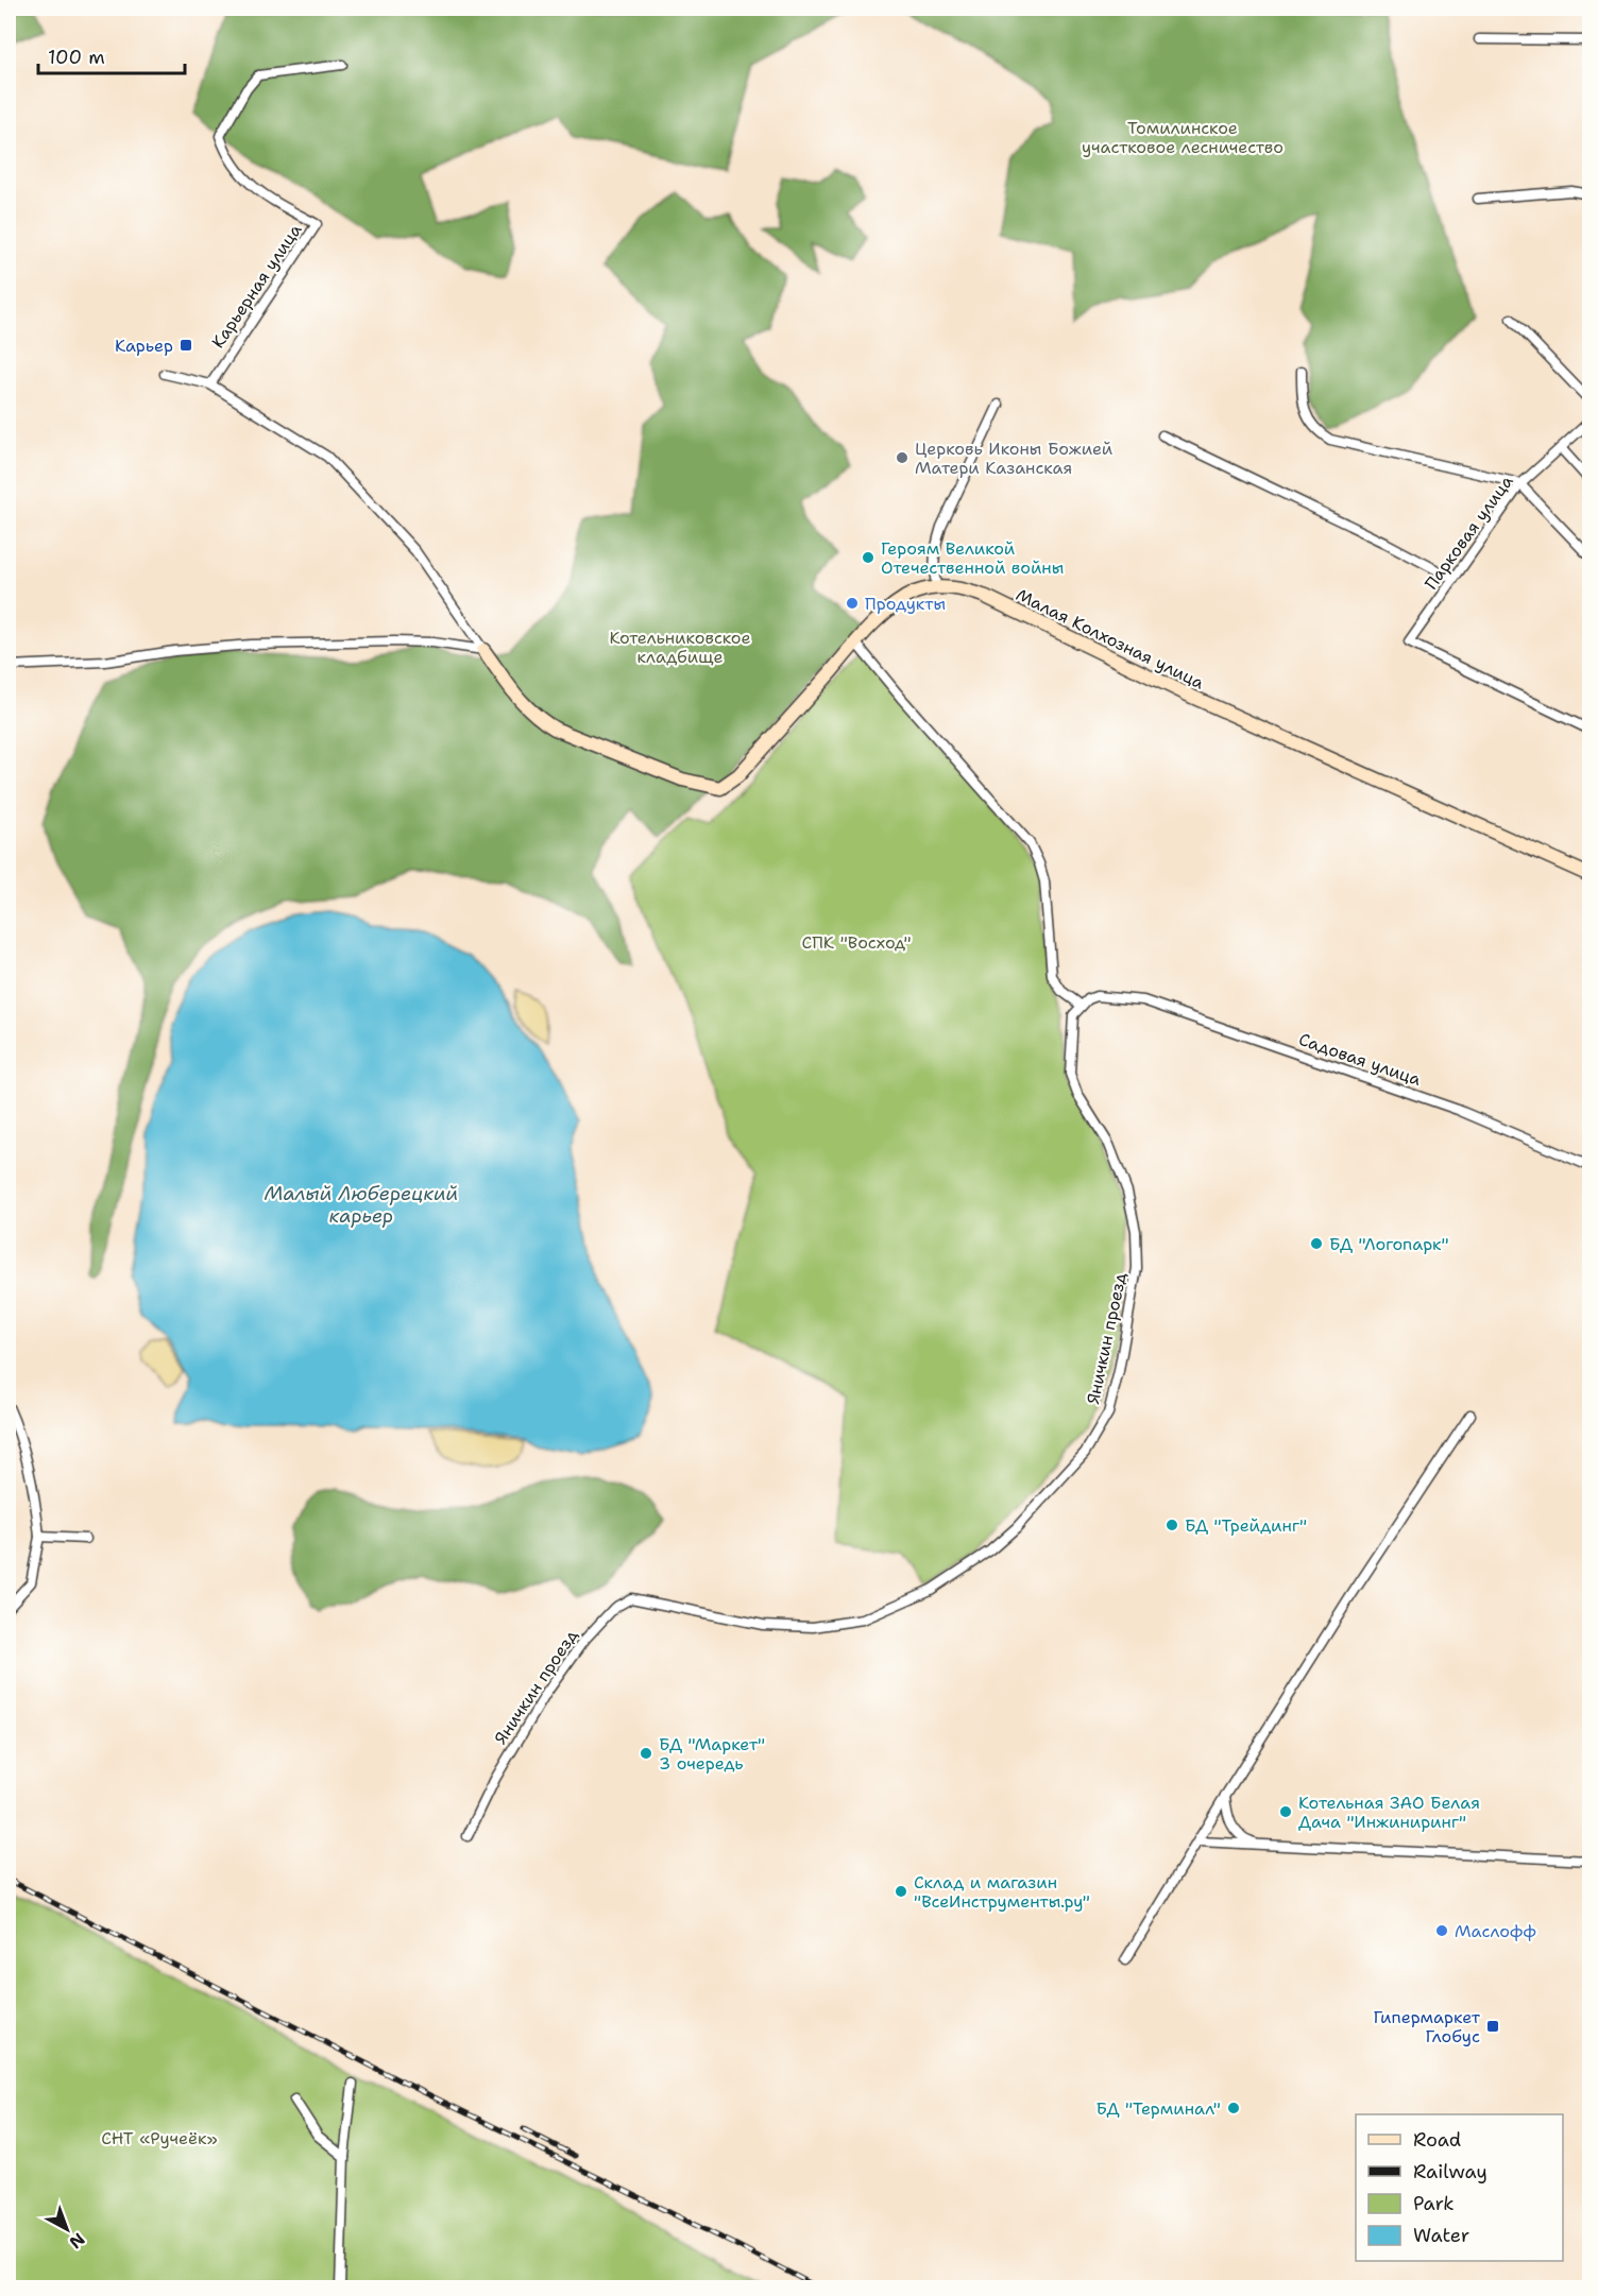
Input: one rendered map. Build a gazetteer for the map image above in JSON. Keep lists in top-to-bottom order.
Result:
{
  "streets": {
    "street": [
      "Карьерная улица",
      "Парковая улица",
      "Малая Колхозная улица",
      "Садовая улица",
      "Яничкин проезд"
    ]
  },
  "crossings": [
    ["Садовая улица", "Яничкин проезд"]
  ],
  "water": ["Малый Люберецкий карьер"],
  "parks": [
    "Томилинское участковое лесничество",
    "Котельниковское кладбище",
    "СПК \"Восход\"",
    "СНТ «Ручеёк»"
  ],
  "places": {
    "transit": ["Карьер", "Гипермаркет Глобус"],
    "other": [
      "Церковь Иконы Божией Матери Казанская",
      "Героям Великой Отечественной войны",
      "Продукты",
      "БД \"Логопарк\"",
      "БД \"Трейдинг\"",
      "БД \"Маркет\" 3 очередь",
      "Котельная ЗАО Белая Дача \"Инжиниринг\"",
      "Склад и магазин \"ВсеИнструменты.ру\"",
      "Маслофф",
      "БД \"Терминал\""
    ]
  },
  "legend": [
    "Road",
    "Railway",
    "Park",
    "Water"
  ],
  "scale_bar": "100 m",
  "north": "bottom right"
}
